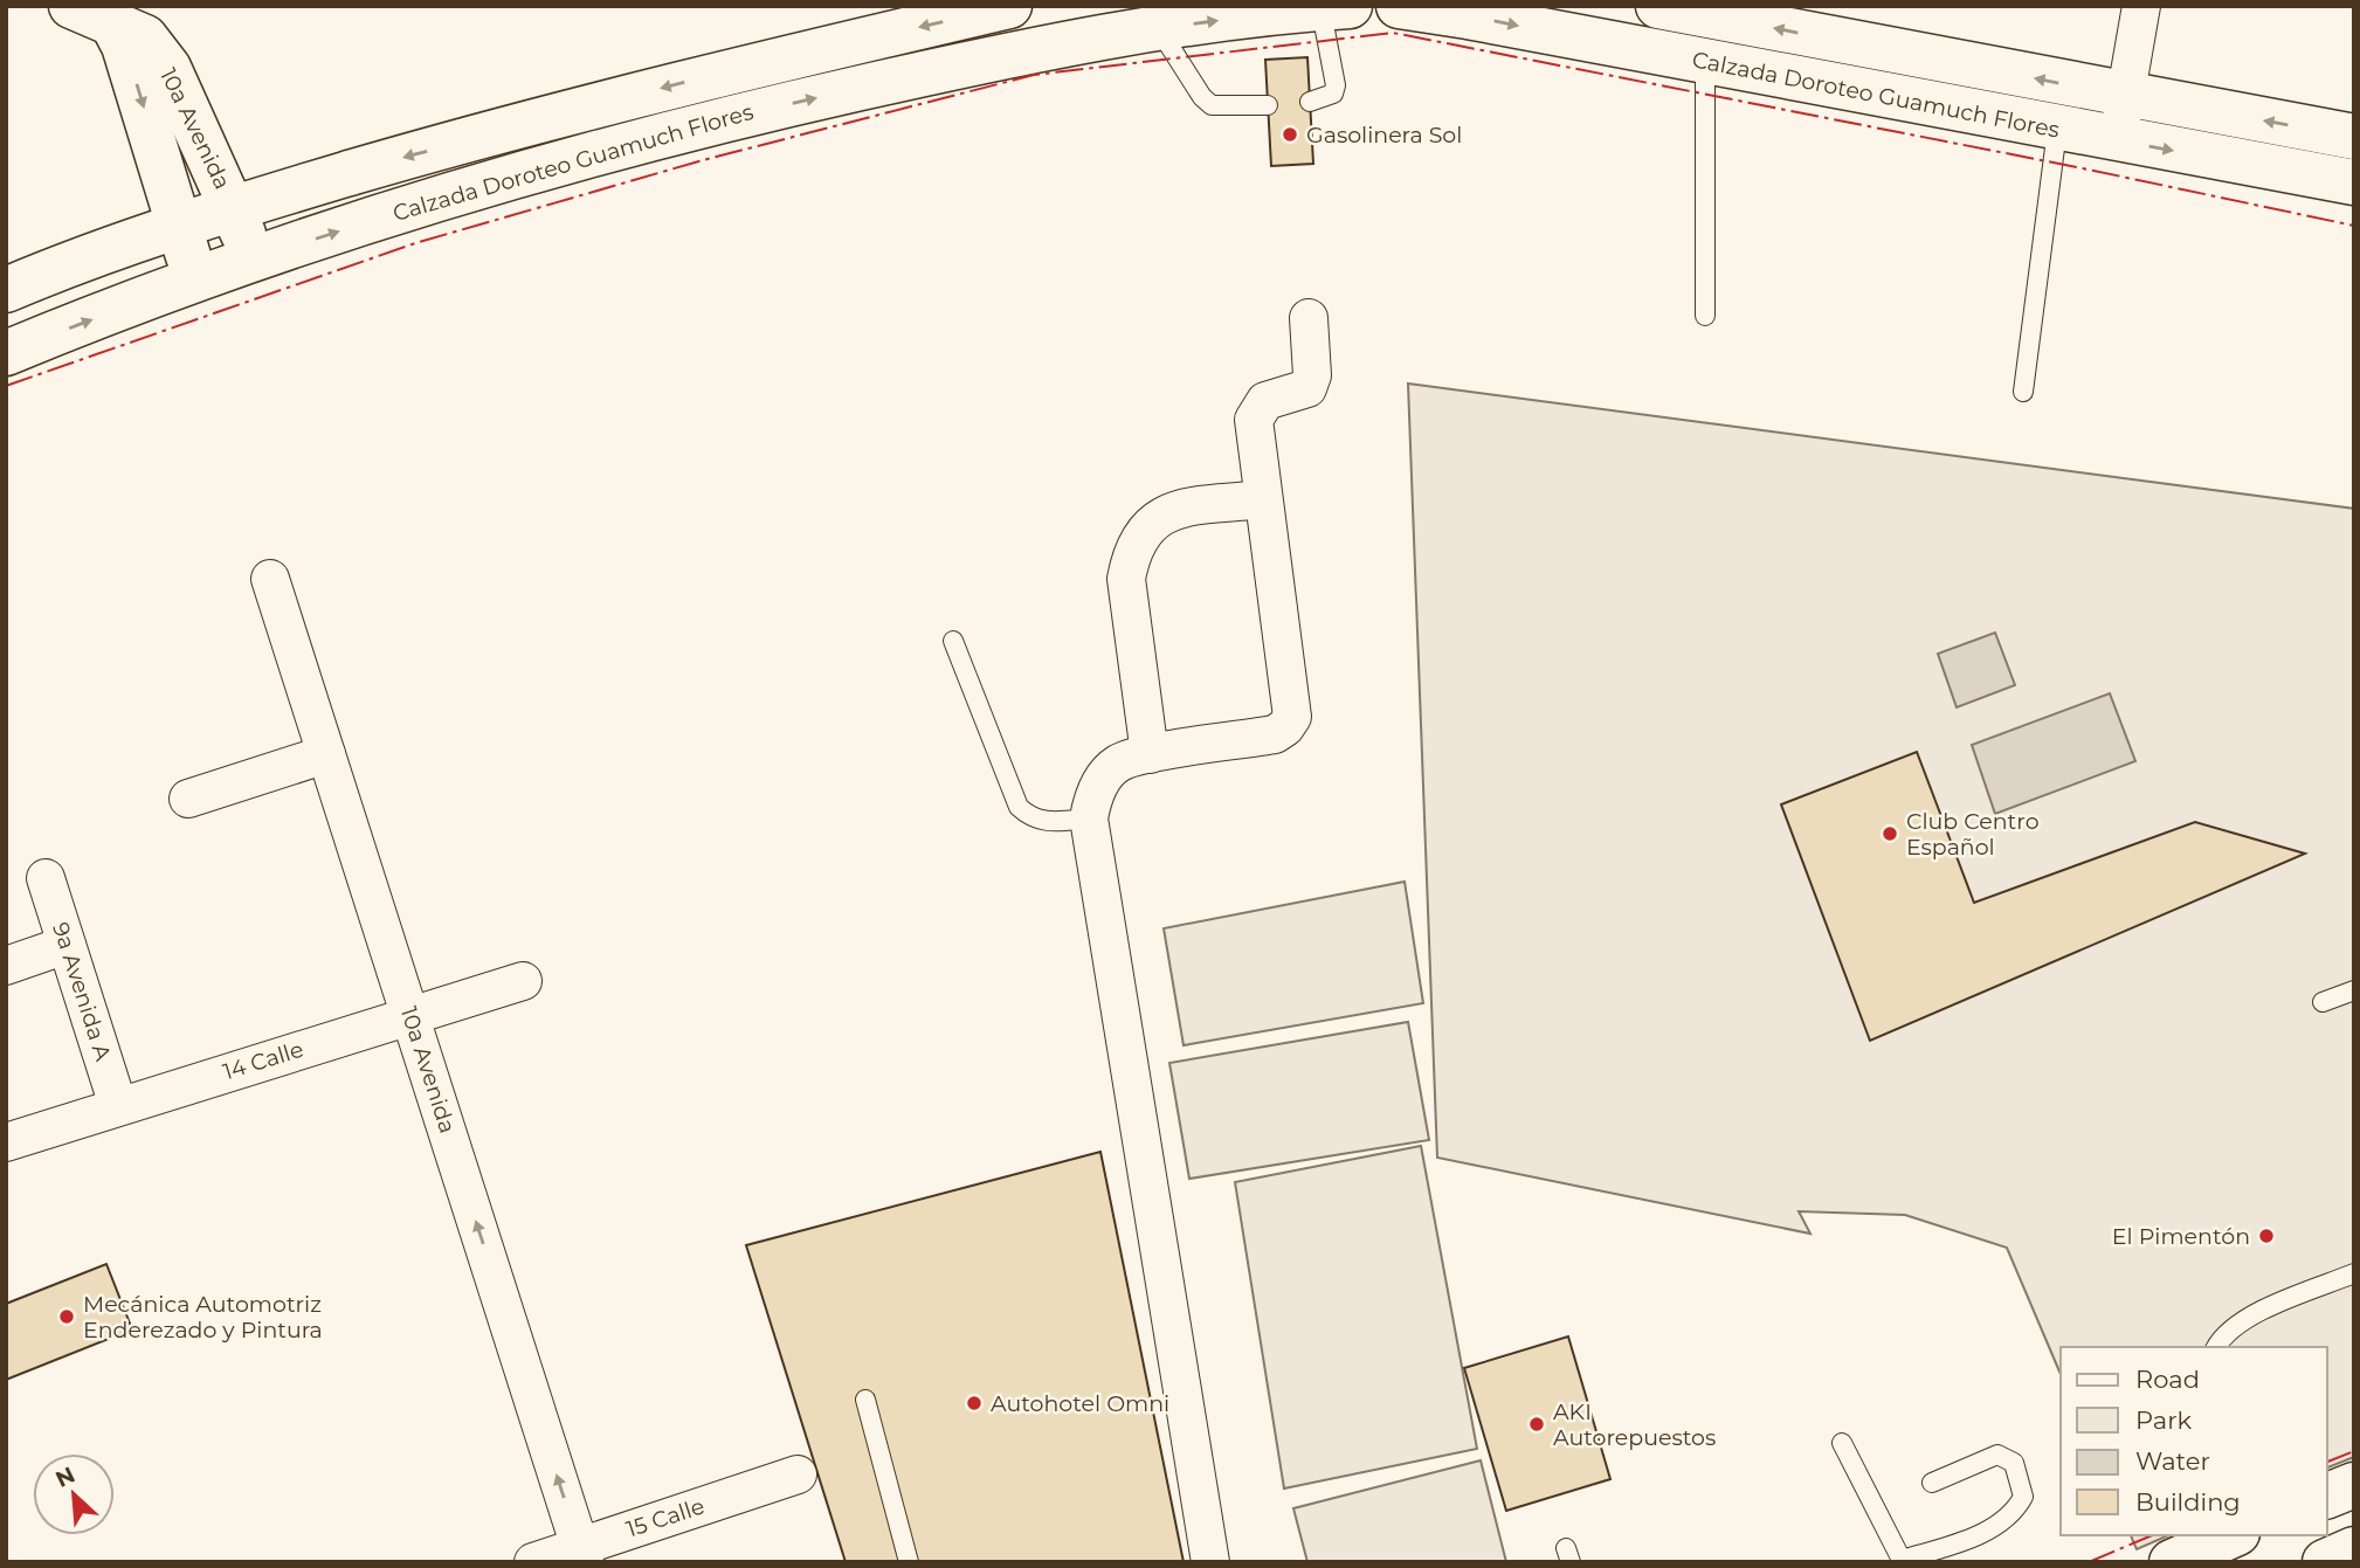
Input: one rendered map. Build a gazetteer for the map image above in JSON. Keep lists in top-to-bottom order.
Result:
{
  "streets": {
    "main road": ["Calzada Doroteo Guamuch Flores", "10a Avenida"],
    "street": ["9a Avenida A", "14 Calle", "15 Calle"]
  },
  "crossings": [
    ["Calzada Doroteo Guamuch Flores", "10a Avenida"],
    ["10a Avenida", "14 Calle"],
    ["10a Avenida", "15 Calle"],
    ["9a Avenida A", "14 Calle"]
  ],
  "places": [
    "Gasolinera Sol",
    "Club Centro Español",
    "El Pimentón",
    "Mecánica Automotriz Enderezado y Pintura",
    "Autohotel Omni",
    "AKI Autorepuestos"
  ],
  "legend": [
    "Road",
    "Park",
    "Water",
    "Building"
  ],
  "north": "top left"
}
